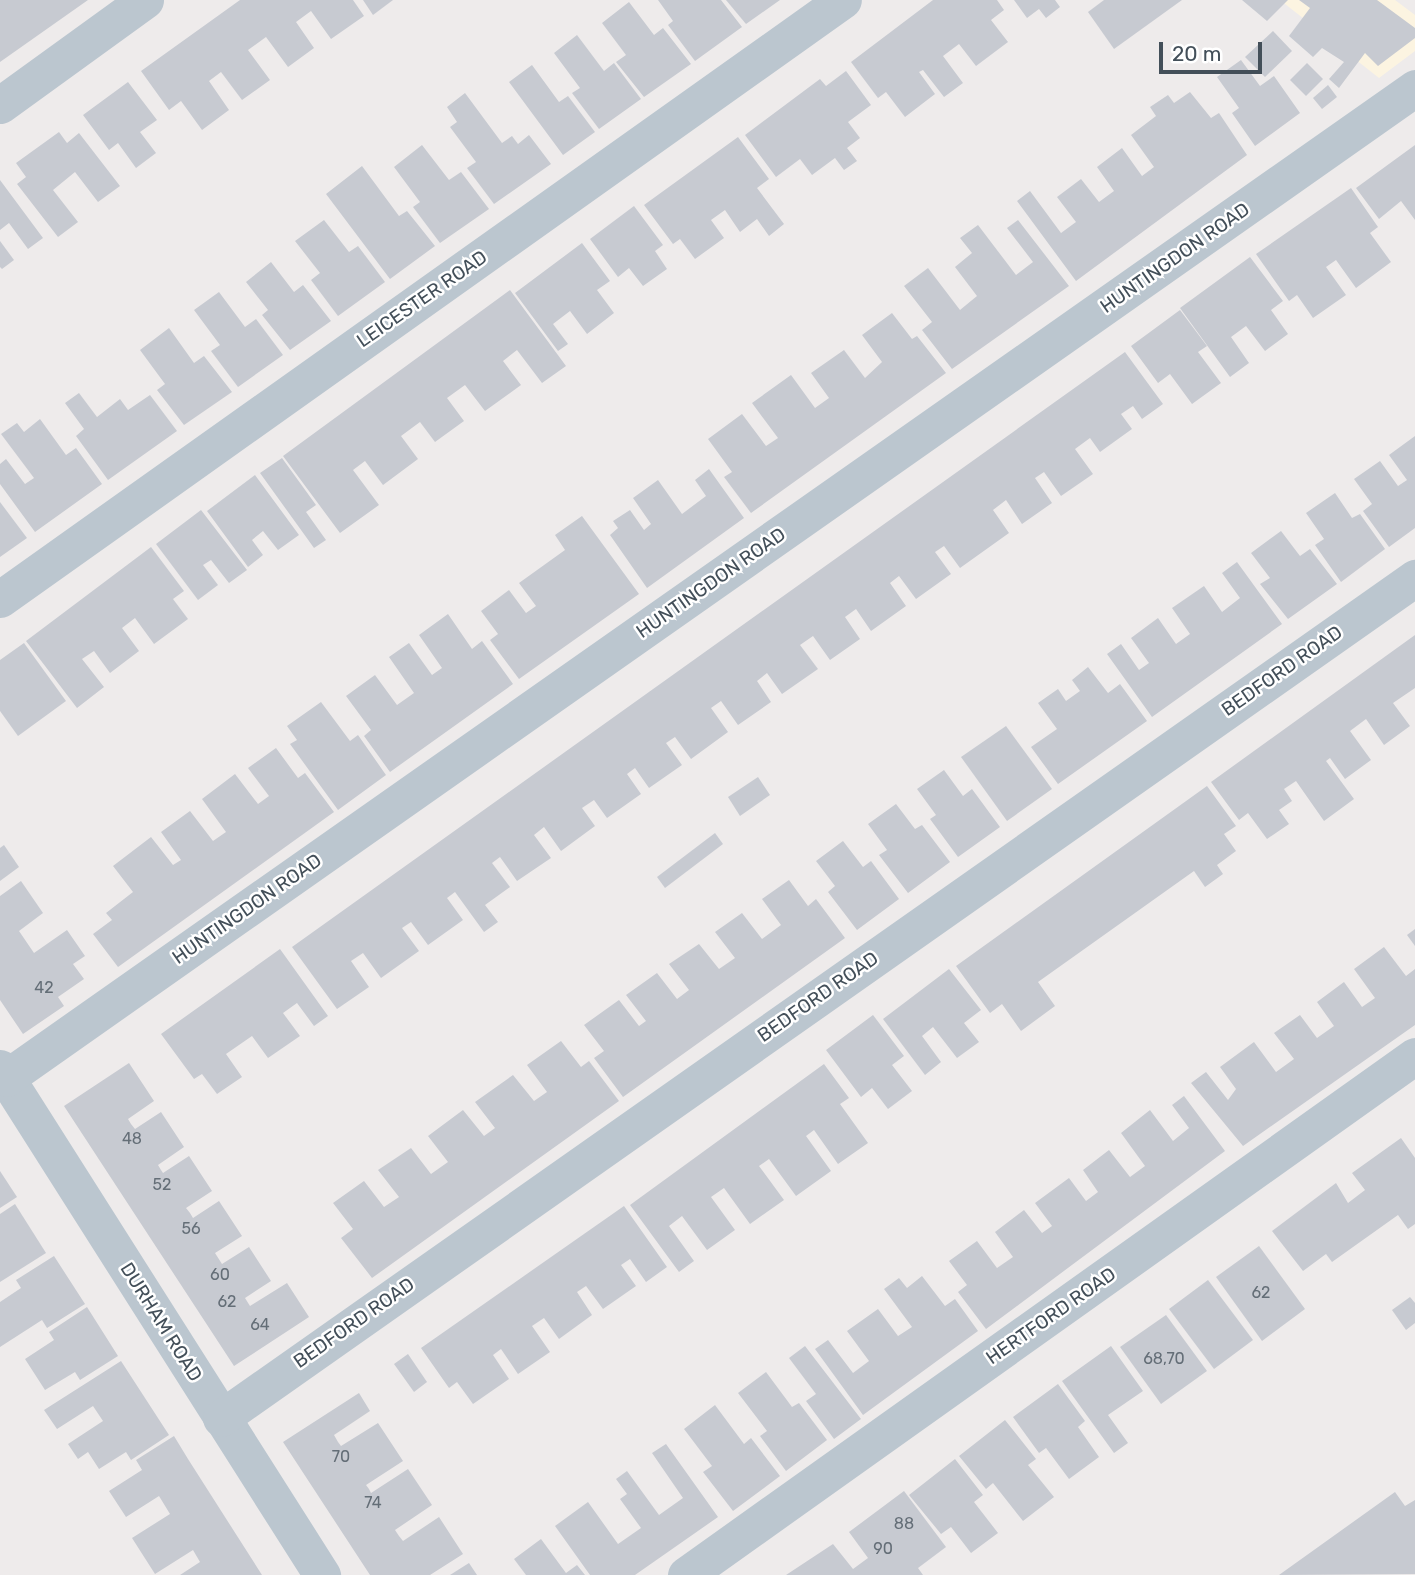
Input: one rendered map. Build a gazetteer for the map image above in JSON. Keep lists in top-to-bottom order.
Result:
{
  "streets": {
    "street": [
      "HUNTINGDON ROAD",
      "LEICESTER ROAD",
      "BEDFORD ROAD",
      "HERTFORD ROAD",
      "DURHAM ROAD"
    ]
  },
  "crossings": [
    ["HUNTINGDON ROAD", "DURHAM ROAD"],
    ["BEDFORD ROAD", "DURHAM ROAD"]
  ],
  "house_numbers": [
    "42",
    "48",
    "52",
    "56",
    "60",
    "62",
    "62",
    "64",
    "68,70",
    "70",
    "74",
    "88",
    "90"
  ],
  "scale_bar": "20 m"
}
